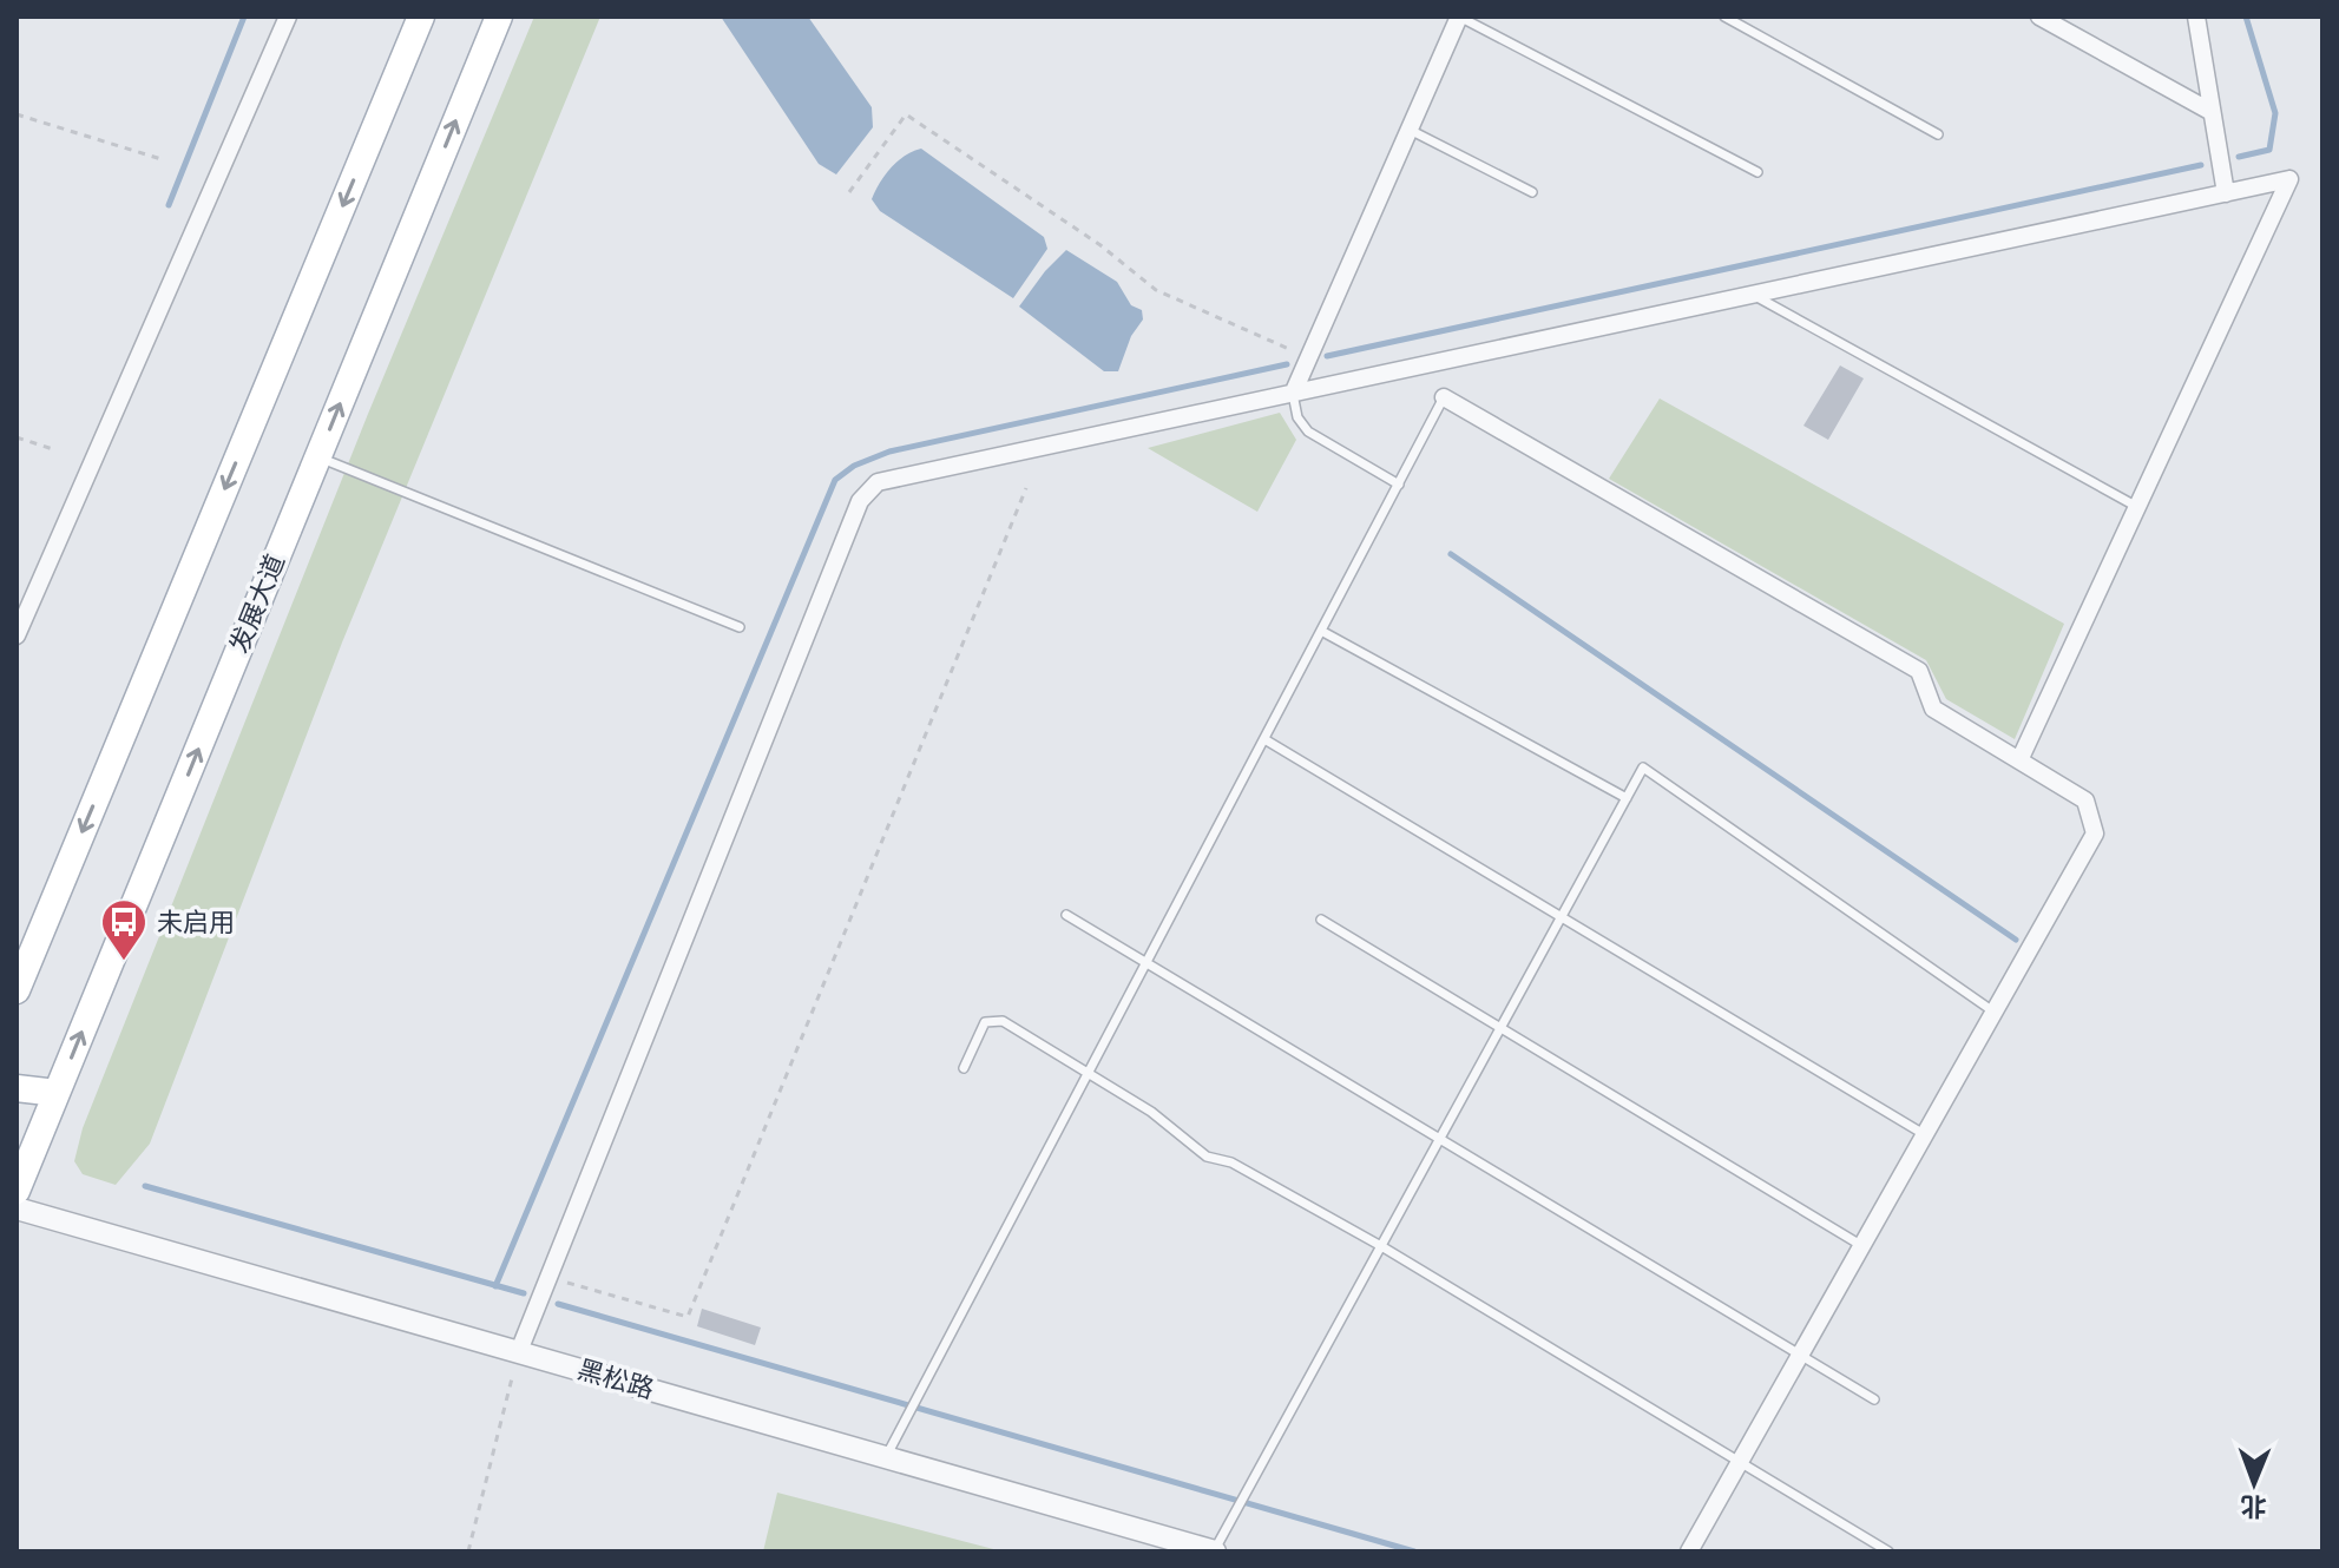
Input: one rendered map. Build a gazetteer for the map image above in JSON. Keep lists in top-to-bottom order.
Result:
{
  "streets": {
    "main road": ["发展大道"],
    "street": ["黑松路"]
  },
  "places": {
    "bus stop": ["未启用"]
  },
  "north": "bottom"
}
